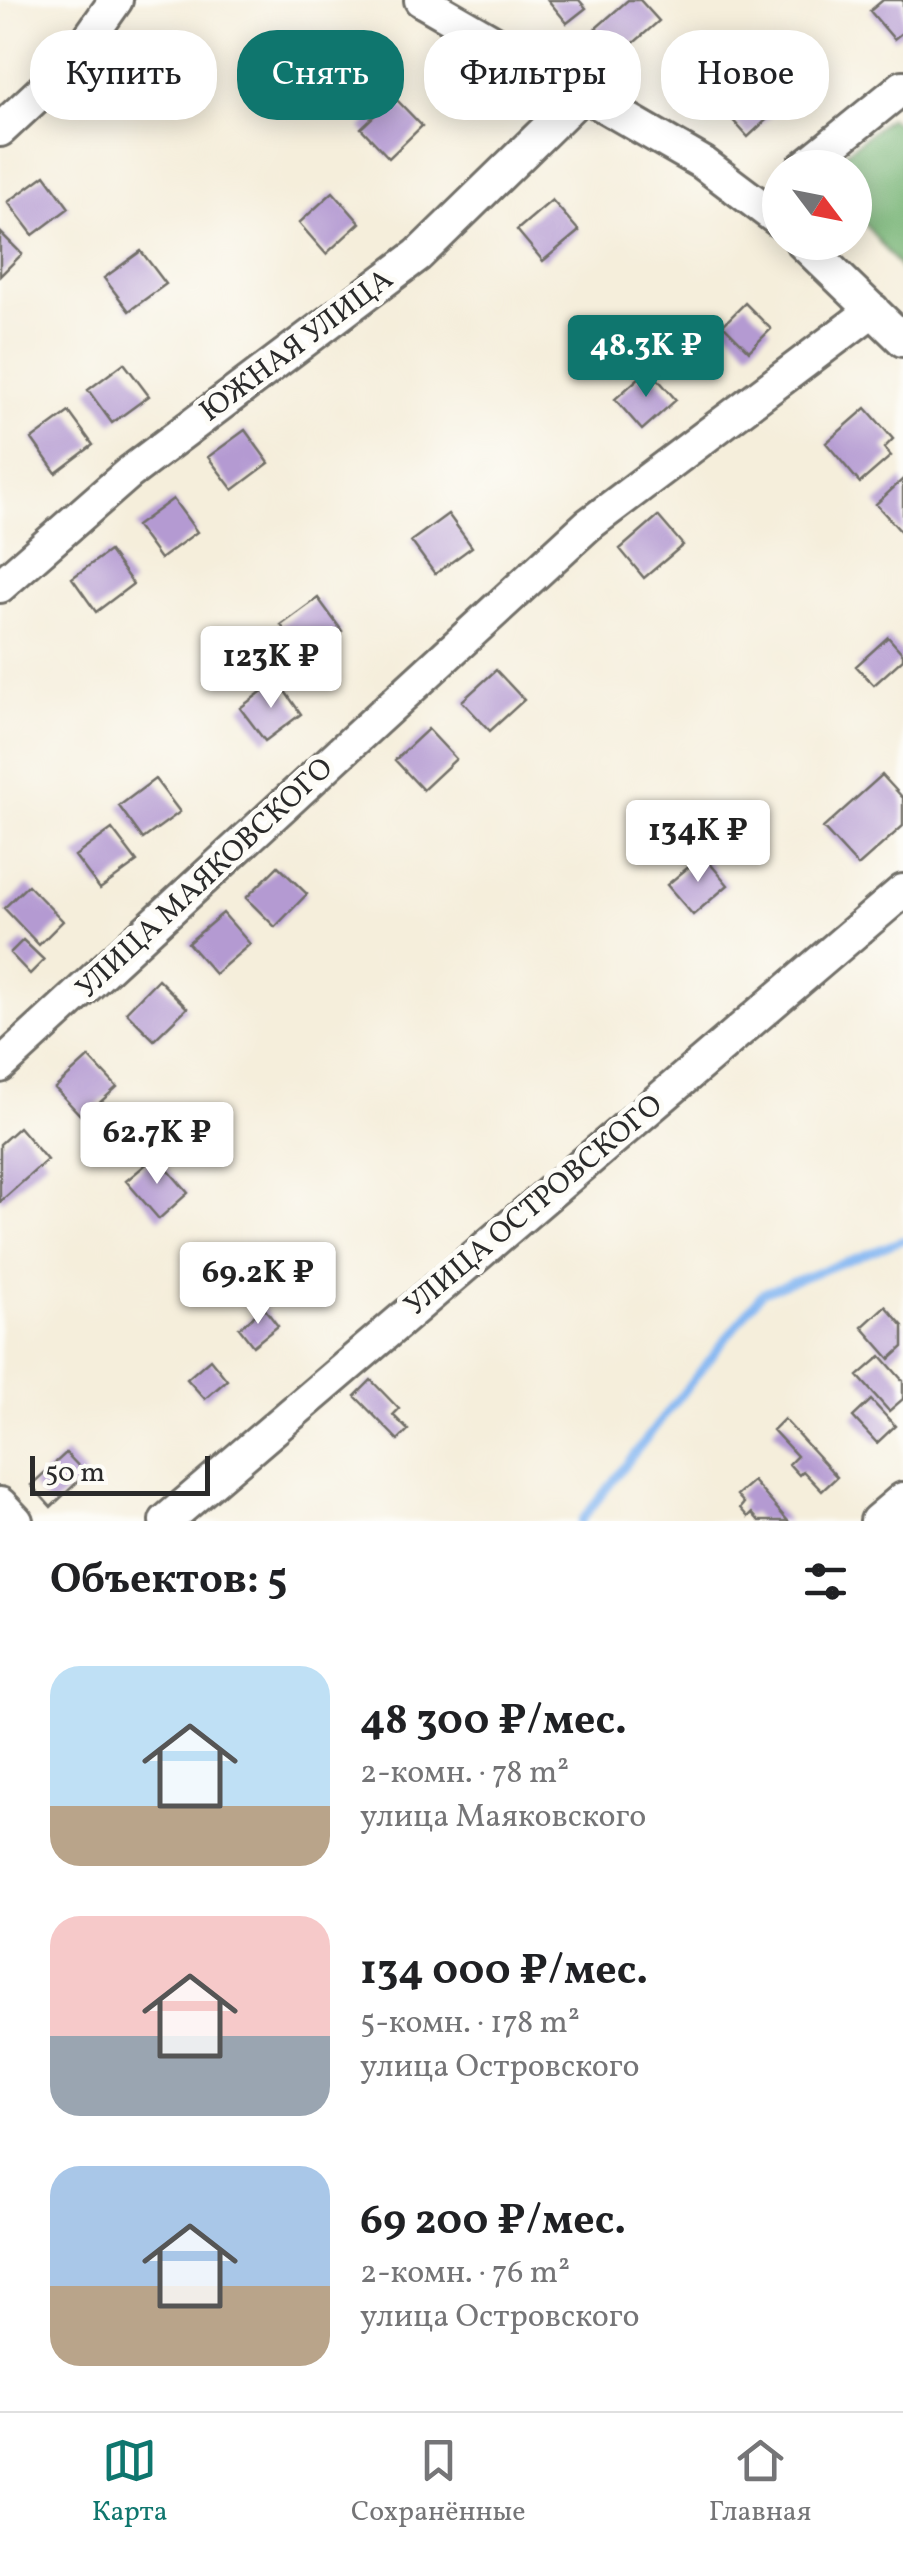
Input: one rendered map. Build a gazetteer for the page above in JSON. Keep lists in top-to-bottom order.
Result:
{
  "streets": {
    "street": ["ЮЖНАЯ УЛИЦА", "УЛИЦА МАЯКОВСКОГО", "УЛИЦА ОСТРОВСКОГО"]
  },
  "scale_bar": "50 m",
  "north": "bottom right",
  "page": {
    "chip": [
      "Купить",
      "Снять",
      "Фильтры",
      "Новое"
    ],
    "price": [
      "48.3K ₽",
      "123K ₽",
      "134K ₽",
      "62.7K ₽",
      "69.2K ₽"
    ],
    "scale": "50 m",
    "heading": "Объектов: 5",
    "list": [
      {
        "name": "48 300 ₽/мес.",
        "note": "2-комн. · 78 m² · улица Маяковского"
      },
      {
        "name": "134 000 ₽/мес.",
        "note": "5-комн. · 178 m² · улица Островского"
      },
      {
        "name": "69 200 ₽/мес.",
        "note": "2-комн. · 76 m² · улица Островского"
      }
    ],
    "tabs": ["Карта", "Сохранённые", "Главная"]
  }
}
